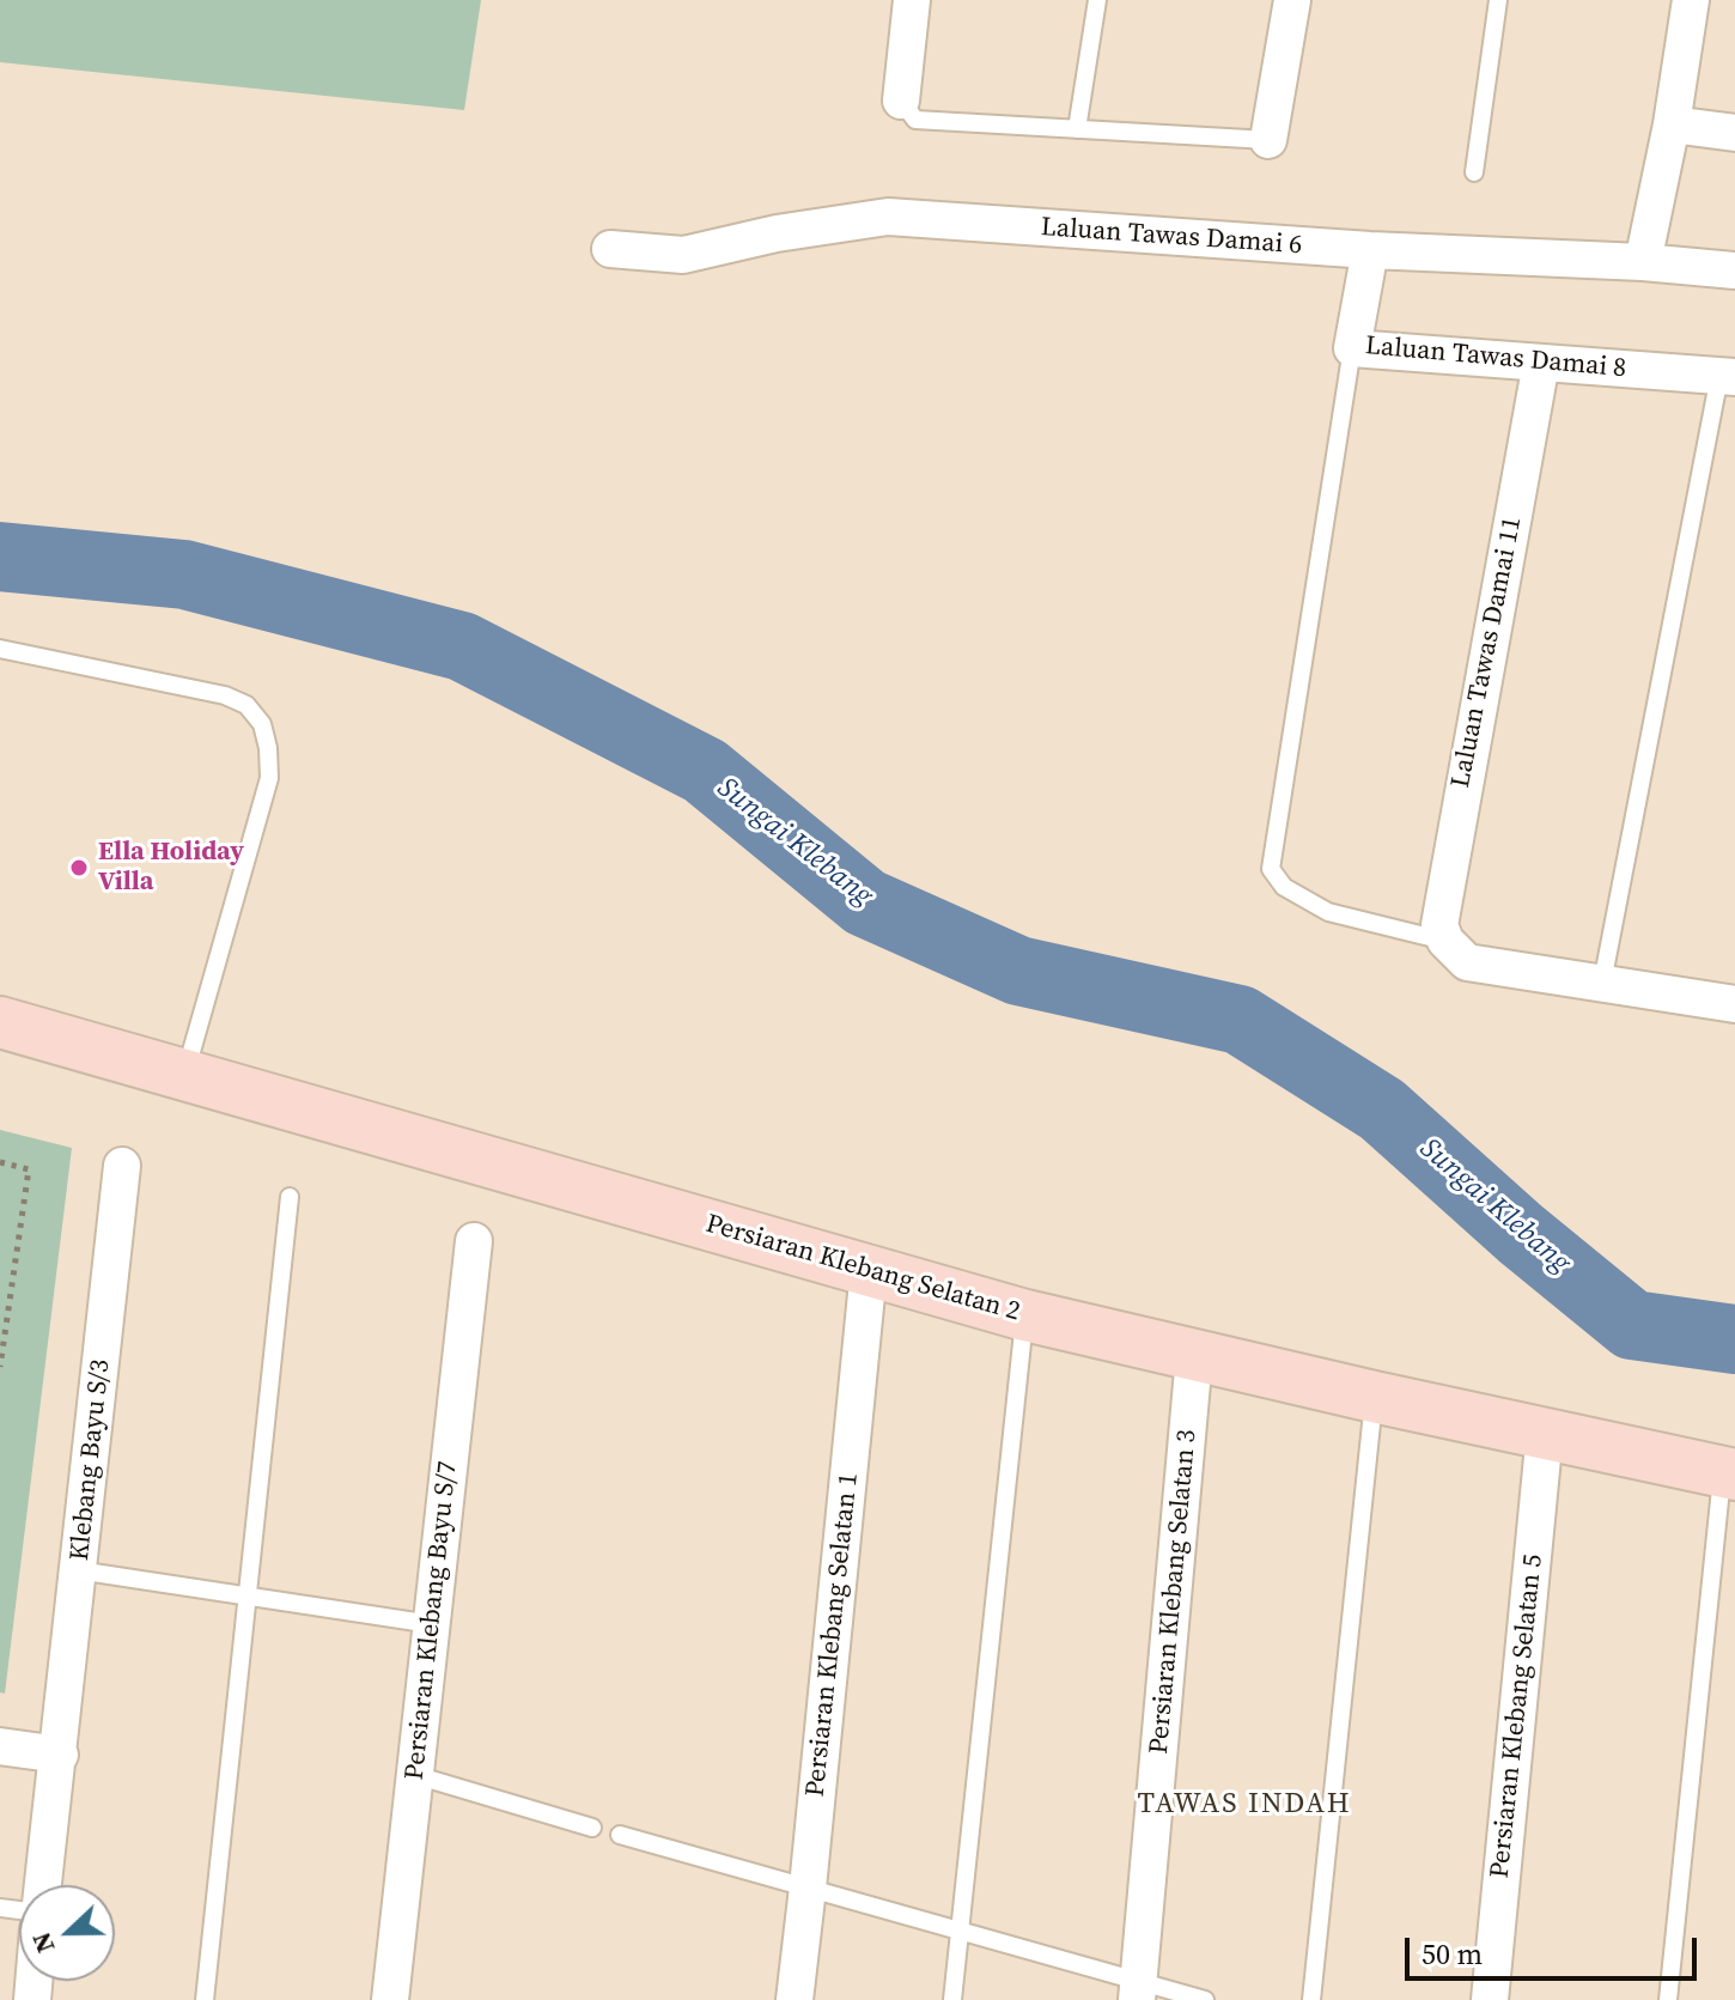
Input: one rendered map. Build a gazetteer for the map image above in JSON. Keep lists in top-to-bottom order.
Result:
{
  "streets": {
    "street": [
      "Laluan Tawas Damai 6",
      "Laluan Tawas Damai 8",
      "Laluan Tawas Damai 11",
      "Persiaran Klebang Selatan 2",
      "Klebang Bayu S/3",
      "Persiaran Klebang Selatan 3",
      "Persiaran Klebang Bayu S/7",
      "Persiaran Klebang Selatan 1",
      "Persiaran Klebang Selatan 5"
    ]
  },
  "crossings": [
    ["Laluan Tawas Damai 6", "Laluan Tawas Damai 8"],
    ["Laluan Tawas Damai 8", "Laluan Tawas Damai 11"],
    ["Persiaran Klebang Selatan 2", "Persiaran Klebang Selatan 3"],
    ["Persiaran Klebang Selatan 2", "Persiaran Klebang Selatan 1"],
    ["Persiaran Klebang Selatan 2", "Persiaran Klebang Selatan 5"]
  ],
  "districts": ["TAWAS INDAH"],
  "water": ["Sungai Klebang"],
  "places": ["Ella Holiday Villa"],
  "scale_bar": "50 m",
  "north": "left"
}
